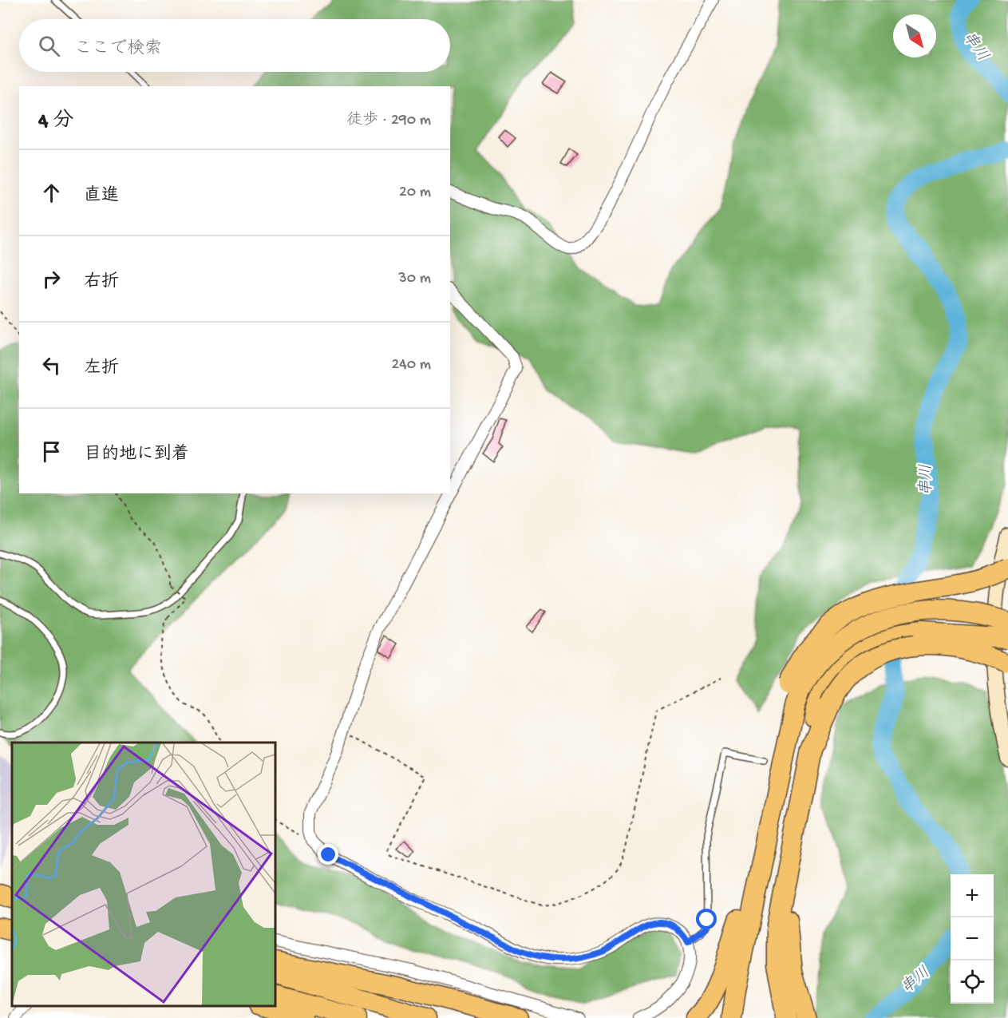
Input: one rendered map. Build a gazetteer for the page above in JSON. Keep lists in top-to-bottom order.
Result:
{
  "water": ["串川"],
  "north": "bottom right",
  "page": {
    "search": "ここで検索",
    "heading": ["4 分", "徒歩 · 290 m"],
    "list": [
      ["直進", "20 m"],
      ["右折", "30 m"],
      ["左折", "240 m"],
      "目的地に到着"
    ],
    "map_buttons": ["+", "−"]
  }
}
